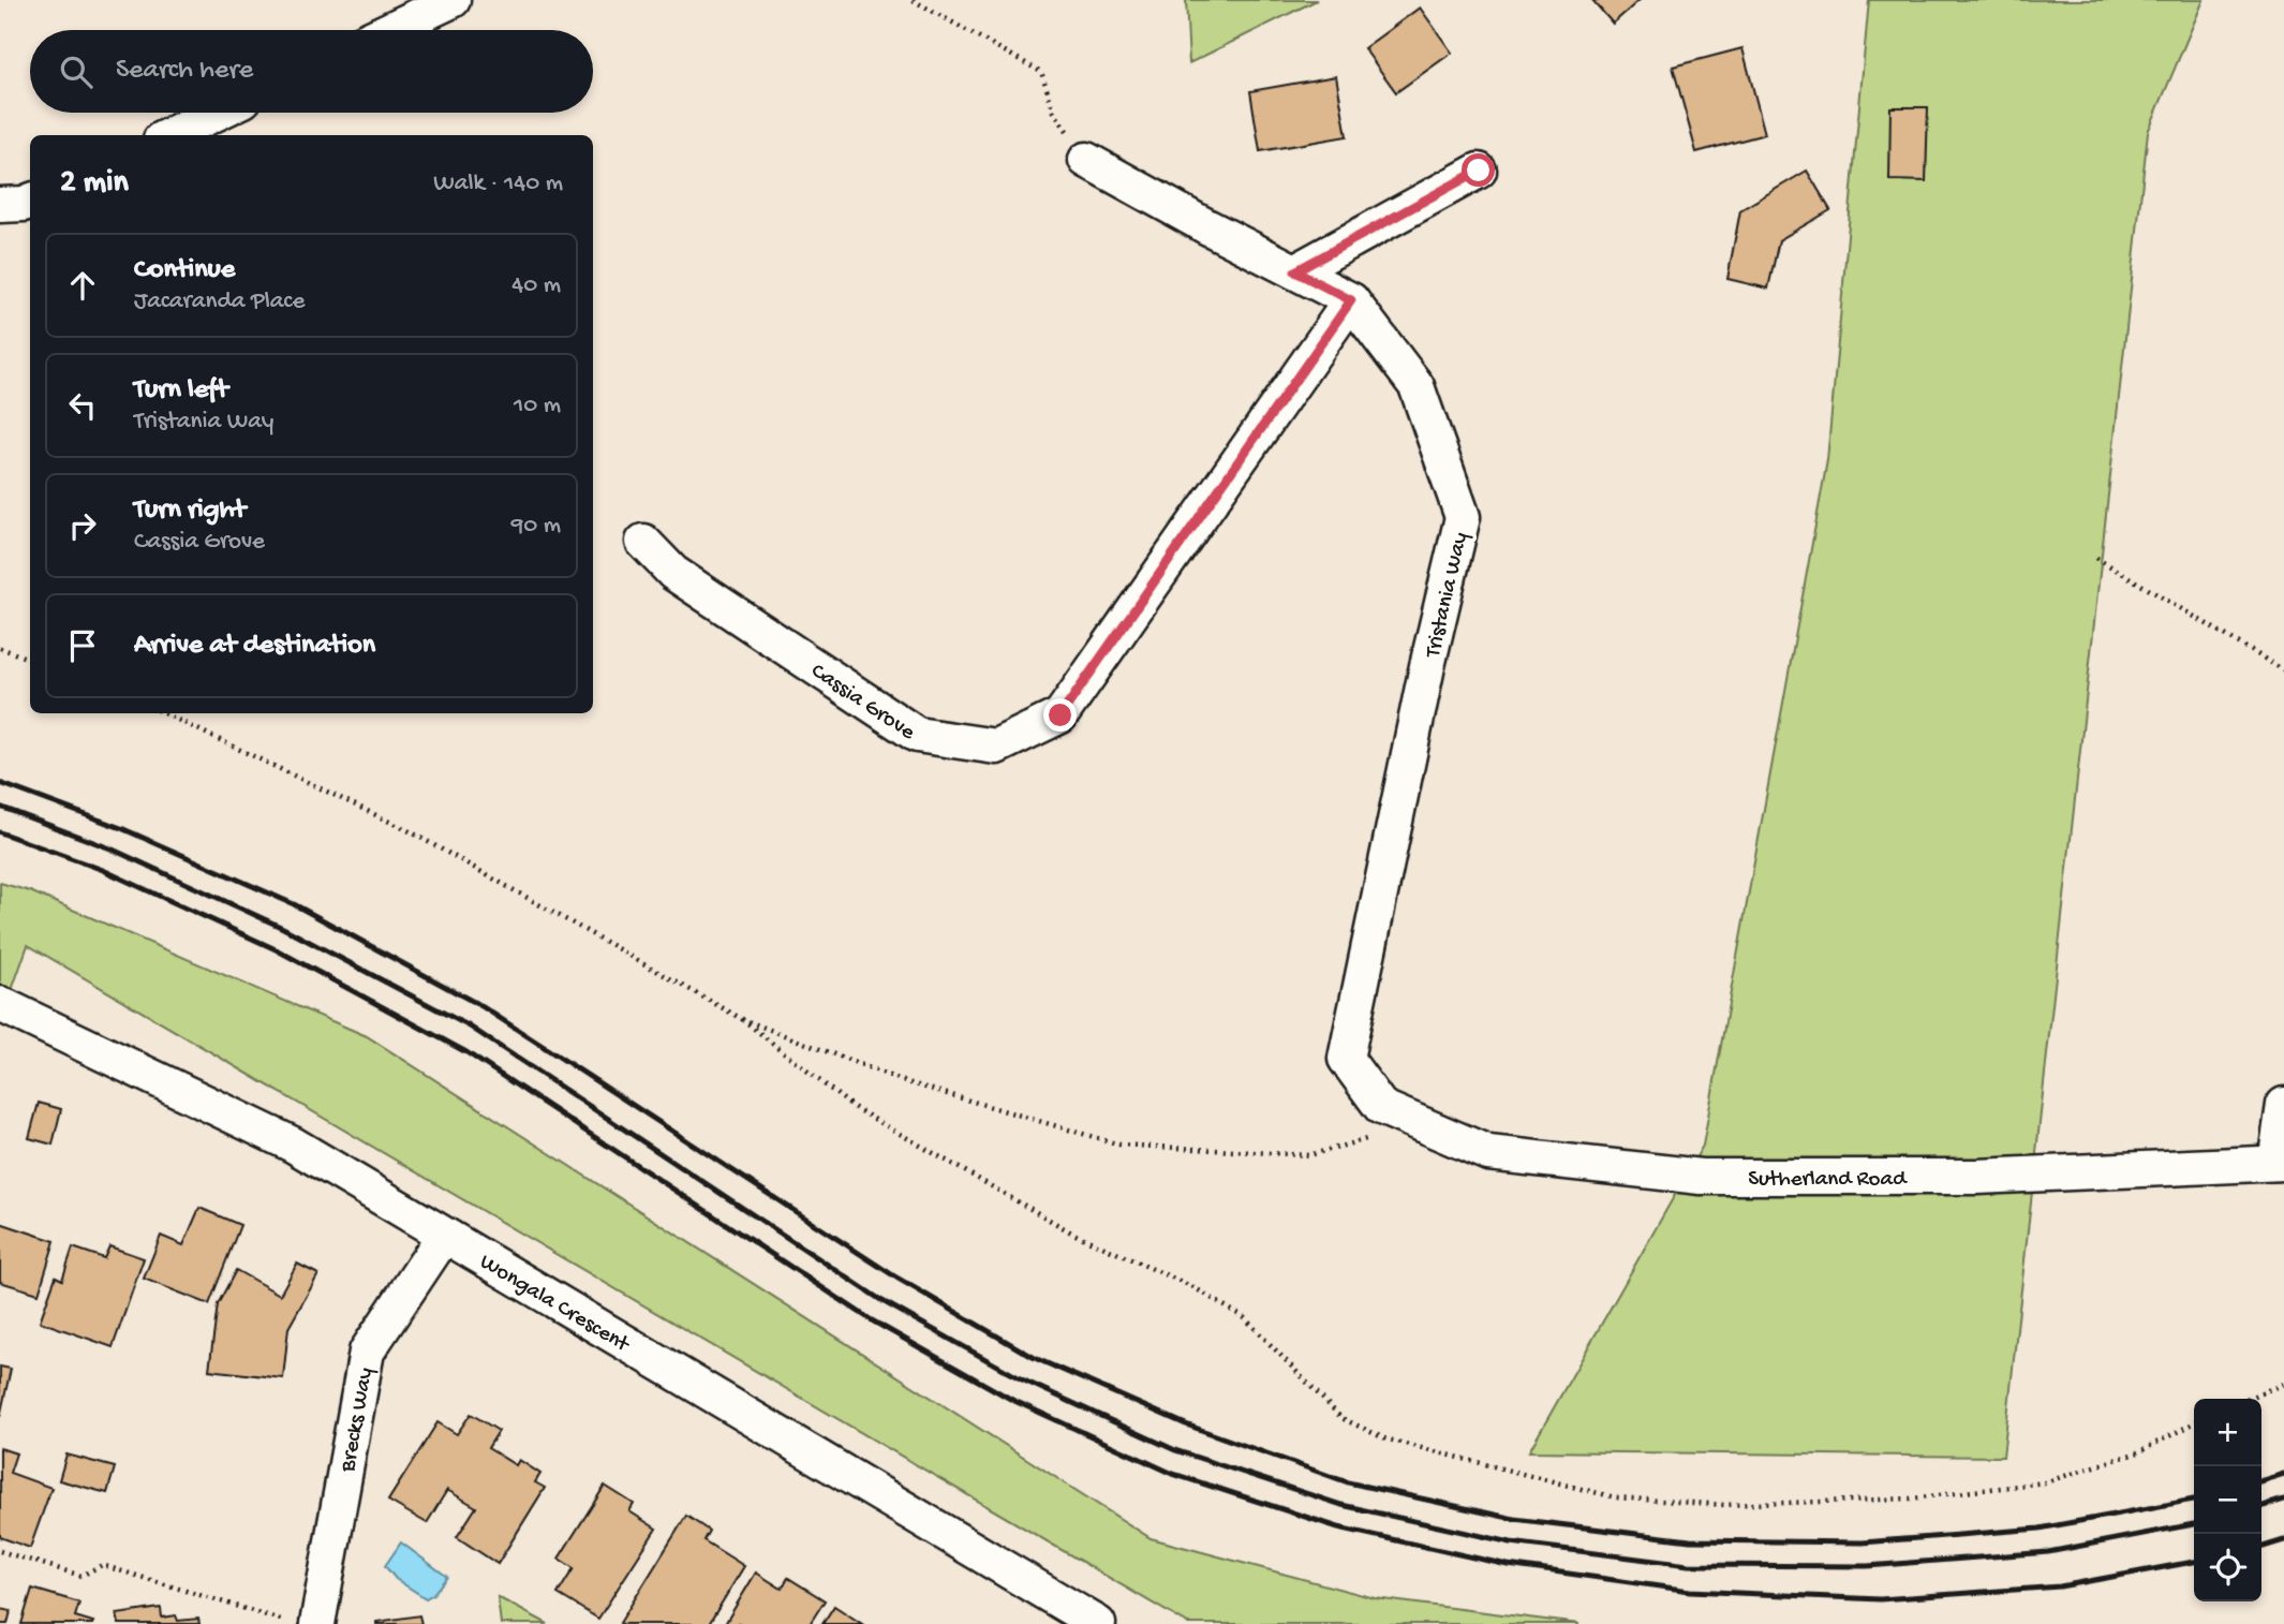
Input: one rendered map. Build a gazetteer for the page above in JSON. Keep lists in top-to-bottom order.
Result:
{
  "streets": {
    "street": [
      "Tristania Way",
      "Cassia Grove",
      "Sutherland Road",
      "Wongala Crescent",
      "Brecks Way"
    ]
  },
  "crossings": [
    ["Tristania Way", "Cassia Grove"],
    ["Tristania Way", "Sutherland Road"],
    ["Wongala Crescent", "Brecks Way"]
  ],
  "page": {
    "search": "Search here",
    "heading": ["2 min", "Walk · 140 m"],
    "list": [
      ["Continue", "Jacaranda Place", "40 m"],
      ["Turn left", "Tristania Way", "10 m"],
      ["Turn right", "Cassia Grove", "90 m"],
      "Arrive at destination"
    ],
    "map_buttons": ["+", "−"]
  }
}
